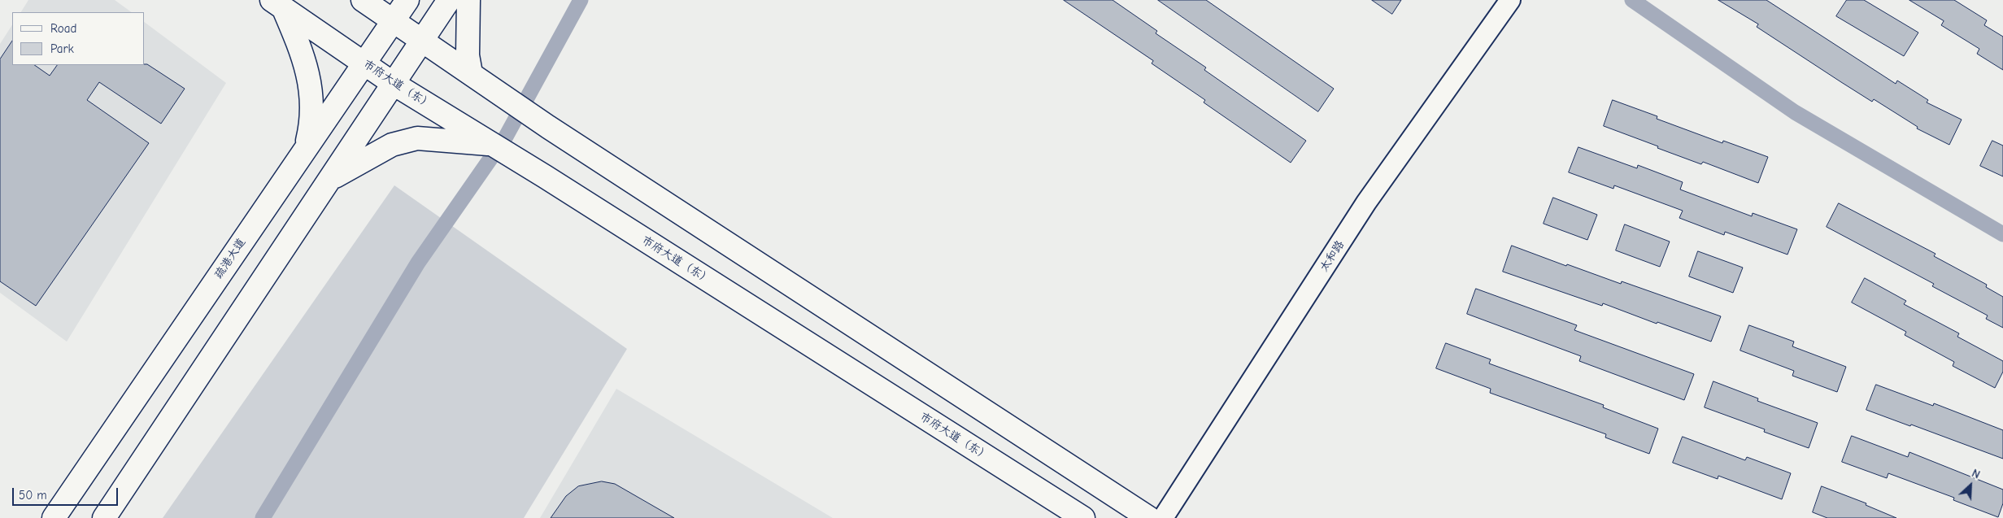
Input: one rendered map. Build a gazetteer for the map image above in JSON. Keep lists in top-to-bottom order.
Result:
{
  "streets": {
    "main road": ["市府大道（东）", "疏港大道"],
    "street": ["太和路"]
  },
  "crossings": [
    ["市府大道（东）", "疏港大道"]
  ],
  "legend": ["Road", "Park"],
  "scale_bar": "50 m",
  "north": "top right"
}
